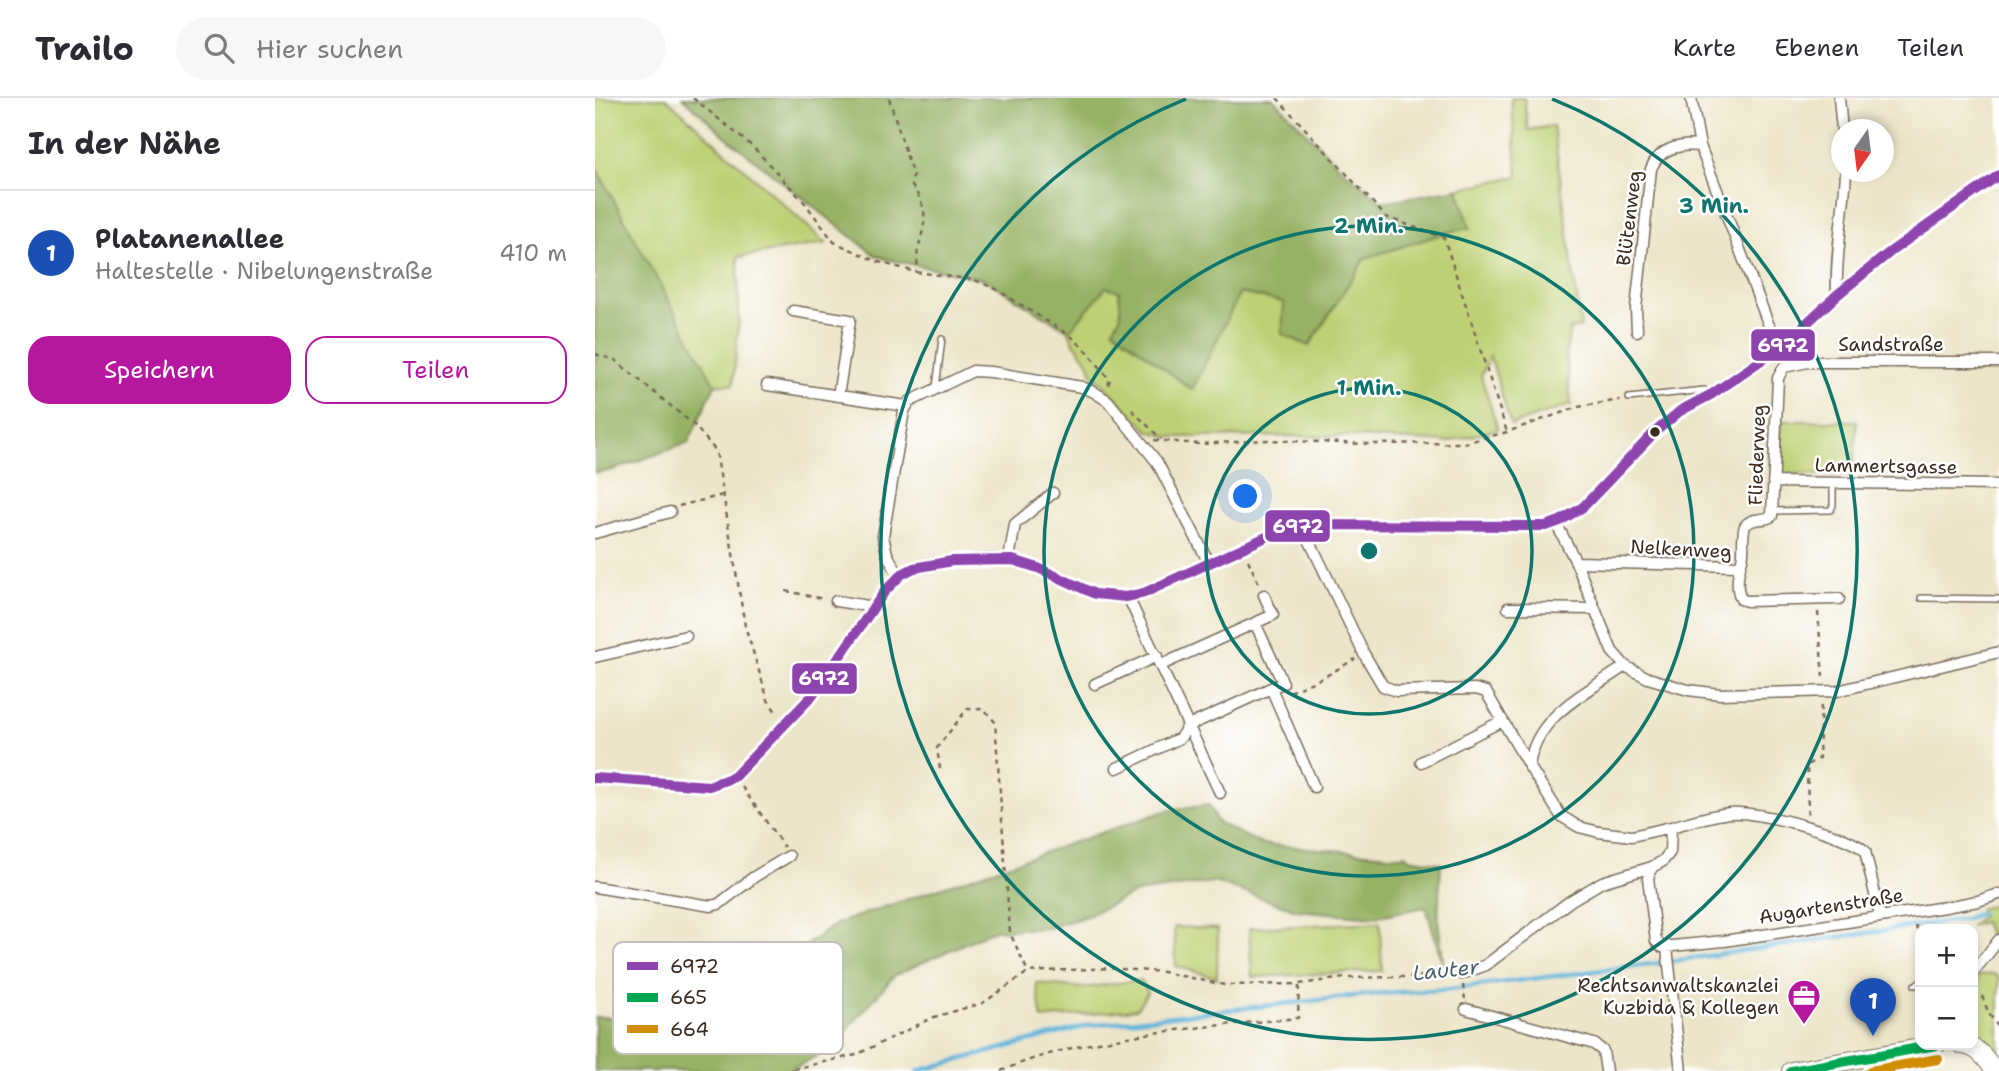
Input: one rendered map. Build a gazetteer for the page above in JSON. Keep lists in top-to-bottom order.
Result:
{
  "streets": {
    "street": [
      "Blütenweg",
      "Sandstraße",
      "Fliederweg",
      "Lammertsgasse",
      "Nelkenweg",
      "Augartenstraße"
    ]
  },
  "crossings": [
    ["Sandstraße", "Fliederweg"],
    ["Fliederweg", "Lammertsgasse"],
    ["Fliederweg", "Nelkenweg"]
  ],
  "water": ["Lauter"],
  "places": {
    "office": ["Rechtsanwaltskanzlei Kuzbida & Kollegen"]
  },
  "lines": ["transit line 6972", "transit line 665", "transit line 664"],
  "legend": ["6972", "665", "664"],
  "north": "bottom",
  "page": {
    "header": "Trailo",
    "search": "Hier suchen",
    "nav": ["Karte", "Ebenen", "Teilen"],
    "heading": "In der Nähe",
    "list": [
      {
        "mark": "1",
        "name": "Platanenallee",
        "note": "Haltestelle · Nibelungenstraße",
        "value": "410 m"
      }
    ],
    "buttons": ["Speichern", "Teilen"],
    "map_buttons": ["+", "−"],
    "pins": "1"
  },
  "rings": ["3 Min.", "2 Min.", "1 Min."]
}
